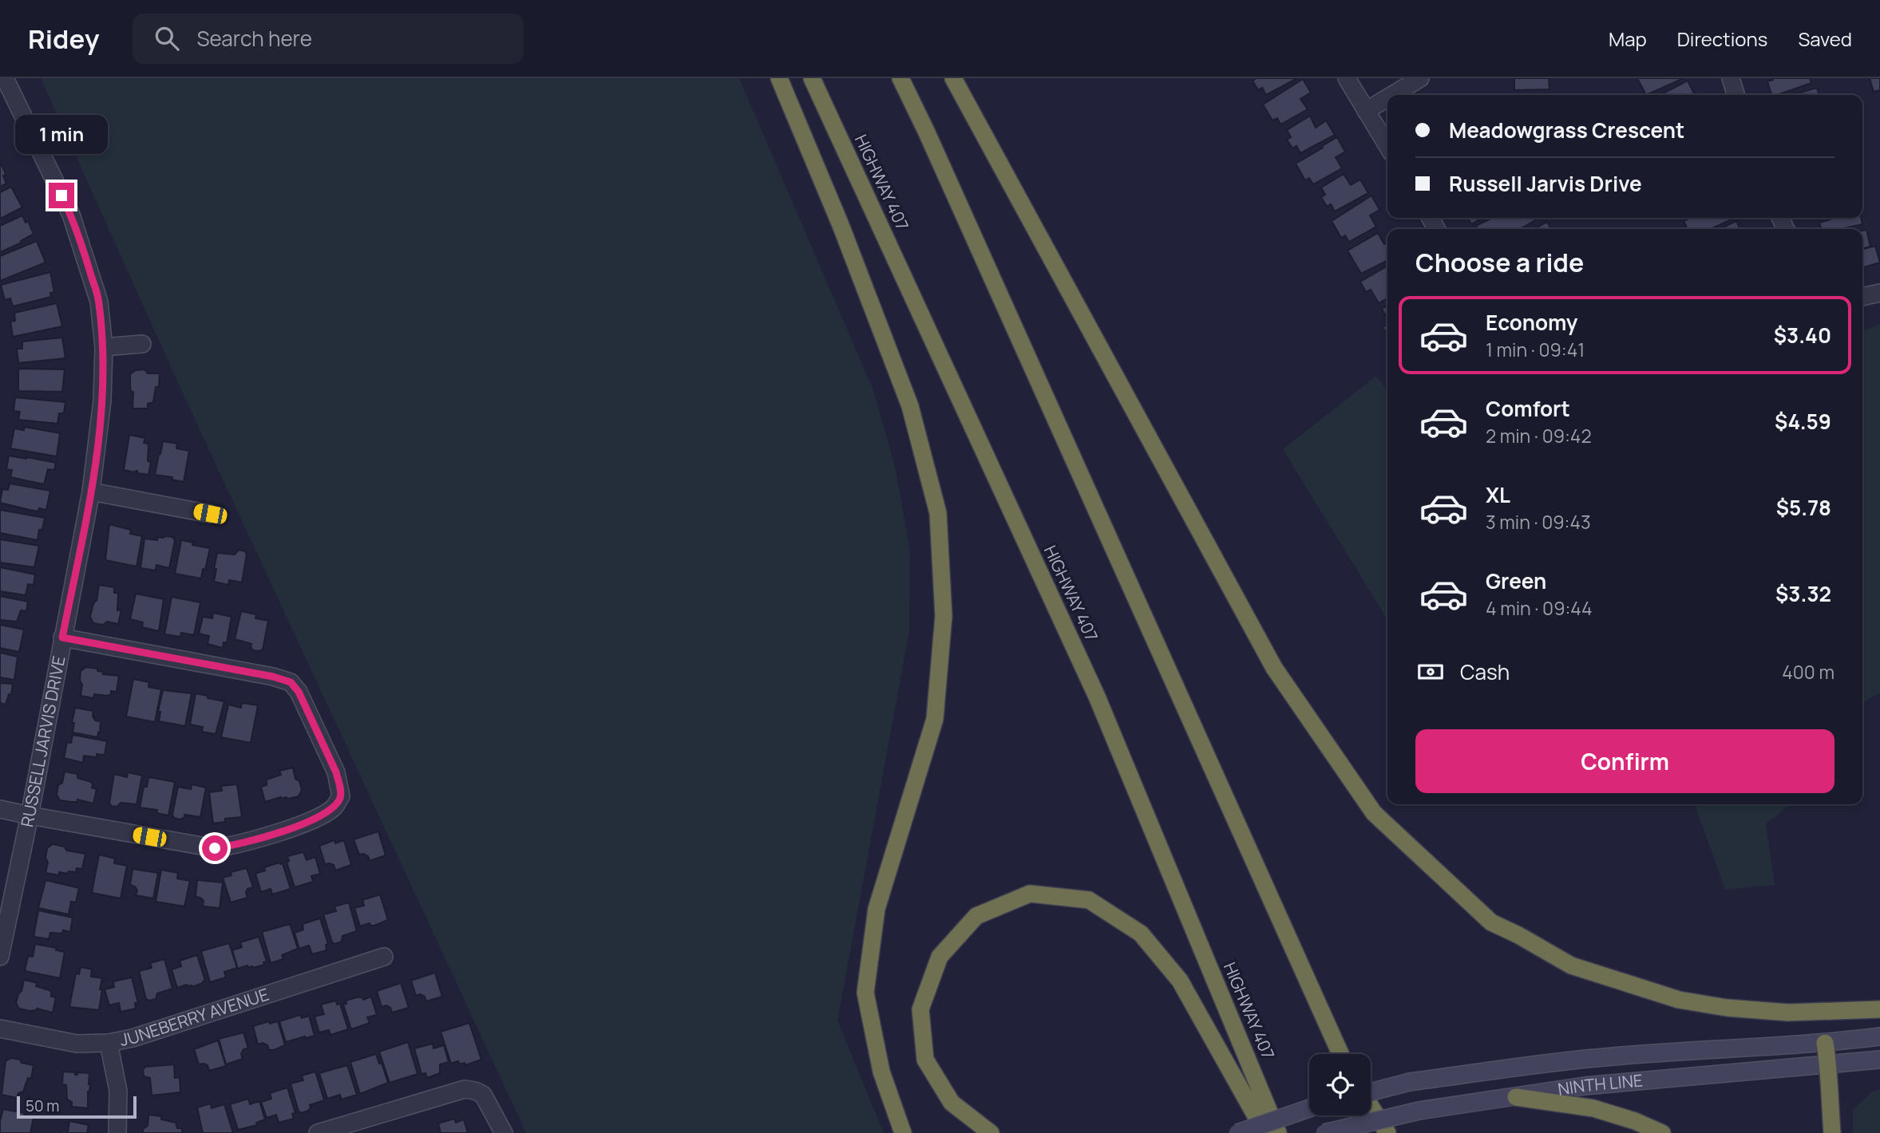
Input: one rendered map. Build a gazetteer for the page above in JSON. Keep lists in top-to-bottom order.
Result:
{
  "streets": {
    "highway": ["HIGHWAY 407"],
    "main road": ["NINTH LINE"],
    "street": ["RUSSELL JARVIS DRIVE", "JUNEBERRY AVENUE"]
  },
  "scale_bar": "50 m",
  "page": {
    "header": "Ridey",
    "search": "Search here",
    "nav": ["Map", "Directions", "Saved"],
    "banner": ["Meadowgrass Crescent", "Russell Jarvis Drive"],
    "bubble": "1 min",
    "heading": "Choose a ride",
    "list": [
      {
        "name": "Economy",
        "note": "1 min · 09:41",
        "value": "$3.40"
      },
      {
        "name": "Comfort",
        "note": "2 min · 09:42",
        "value": "$4.59"
      },
      {
        "name": "XL",
        "note": "3 min · 09:43",
        "value": "$5.78"
      },
      {
        "name": "Green",
        "note": "4 min · 09:44",
        "value": "$3.32"
      }
    ],
    "pay": ["Cash", "400 m"],
    "buttons": "Confirm",
    "scale": "50 m"
  }
}
